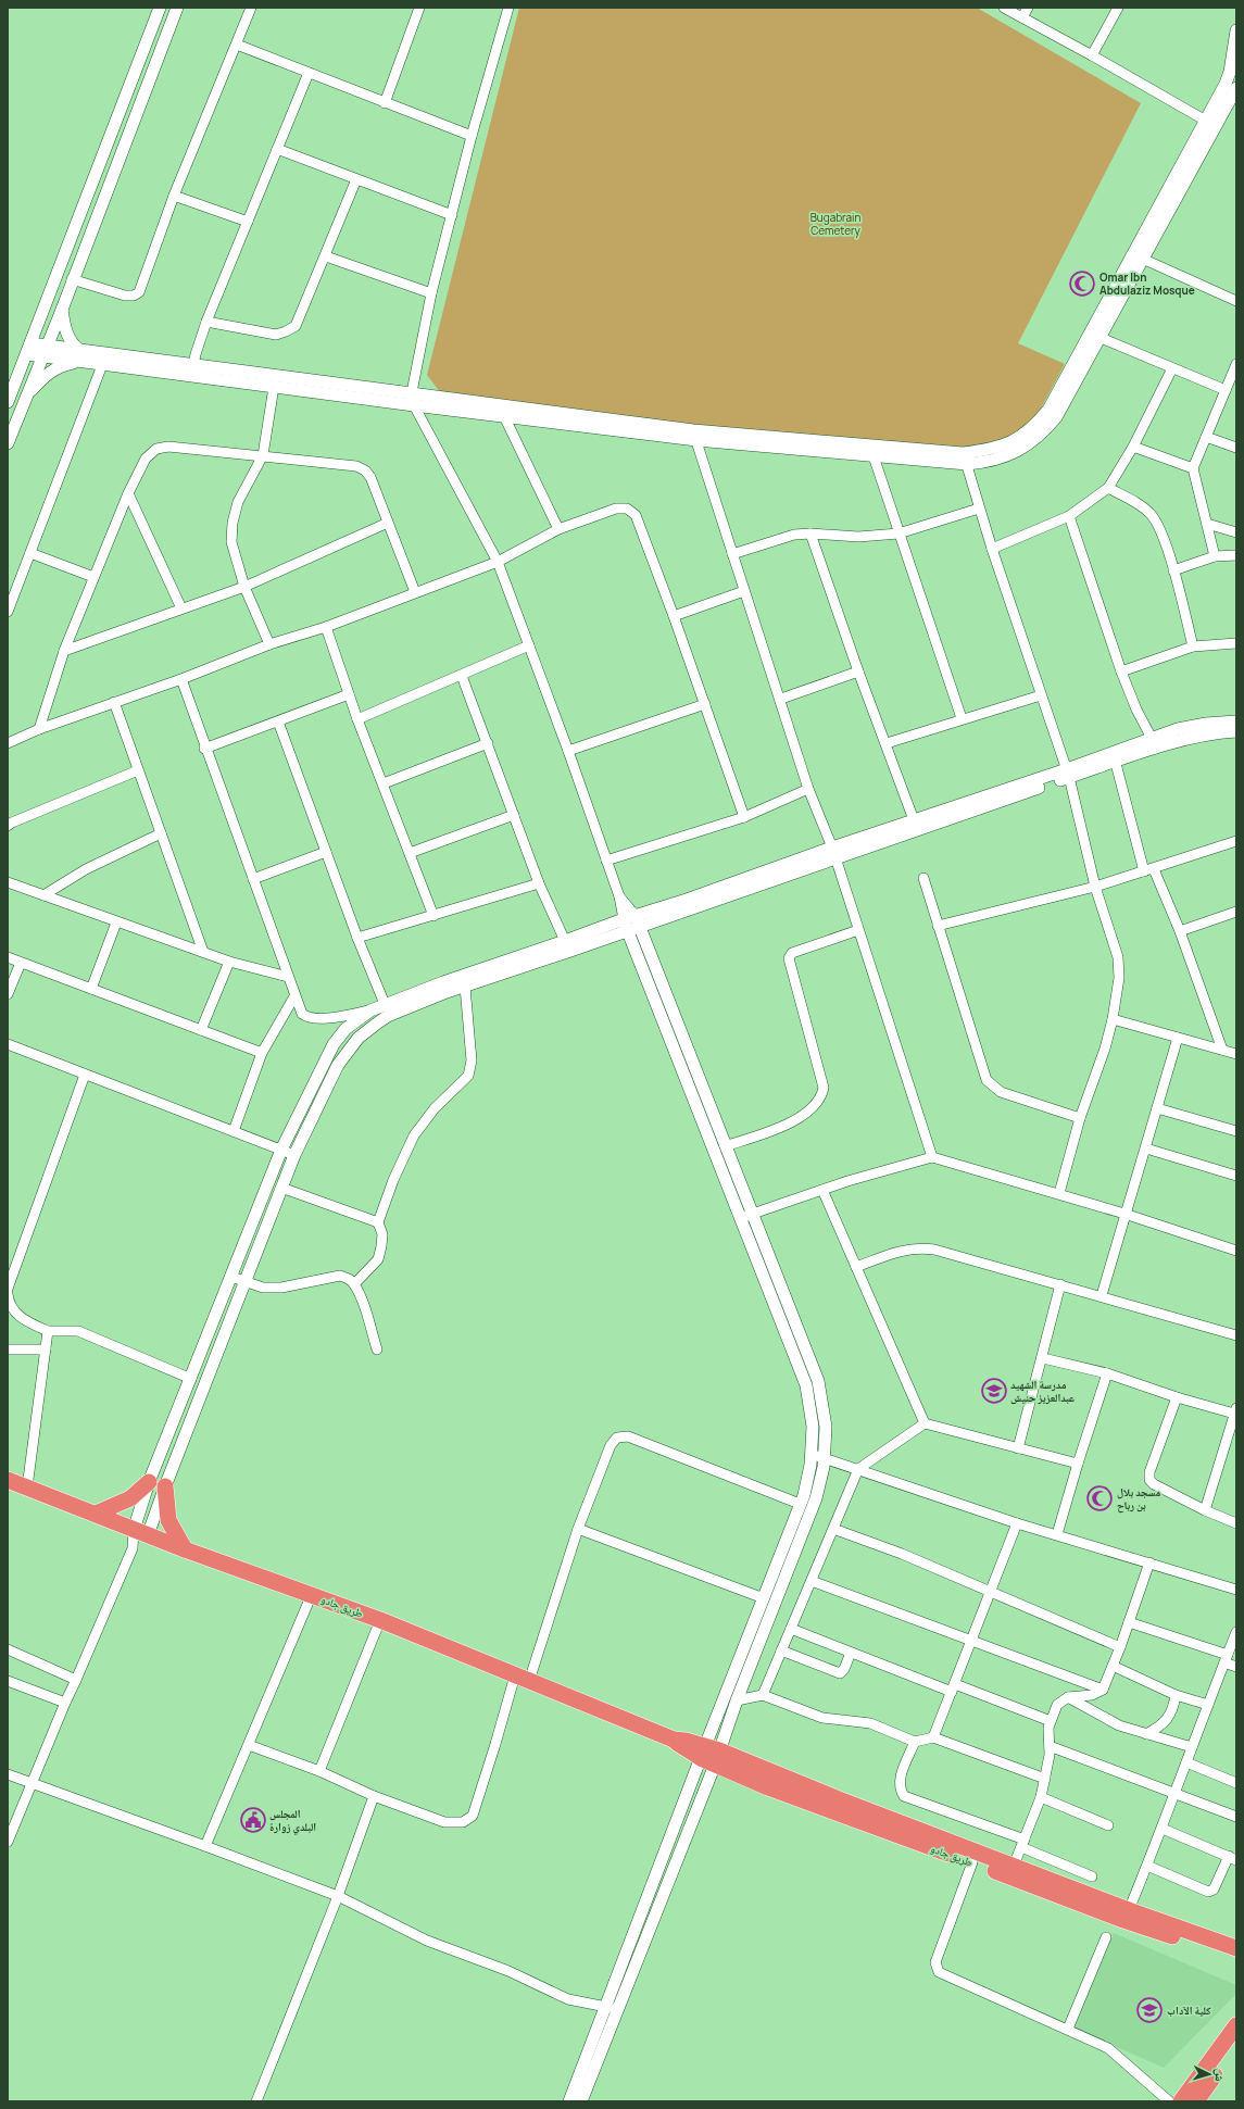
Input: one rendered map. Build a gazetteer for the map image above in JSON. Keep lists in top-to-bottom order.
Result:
{
  "streets": {
    "highway": ["طريق جادو"]
  },
  "parks": ["Bugabrain Cemetery"],
  "places": {
    "mosque": ["Omar Ibn Abdulaziz Mosque", "مسجد بلال بن رباح"],
    "school or university": ["مدرسة الشهيد عبدالعزيز حنيش", "كلية الآداب"],
    "public building": ["المجلس البلدي زوارة"]
  },
  "north": "right"
}
